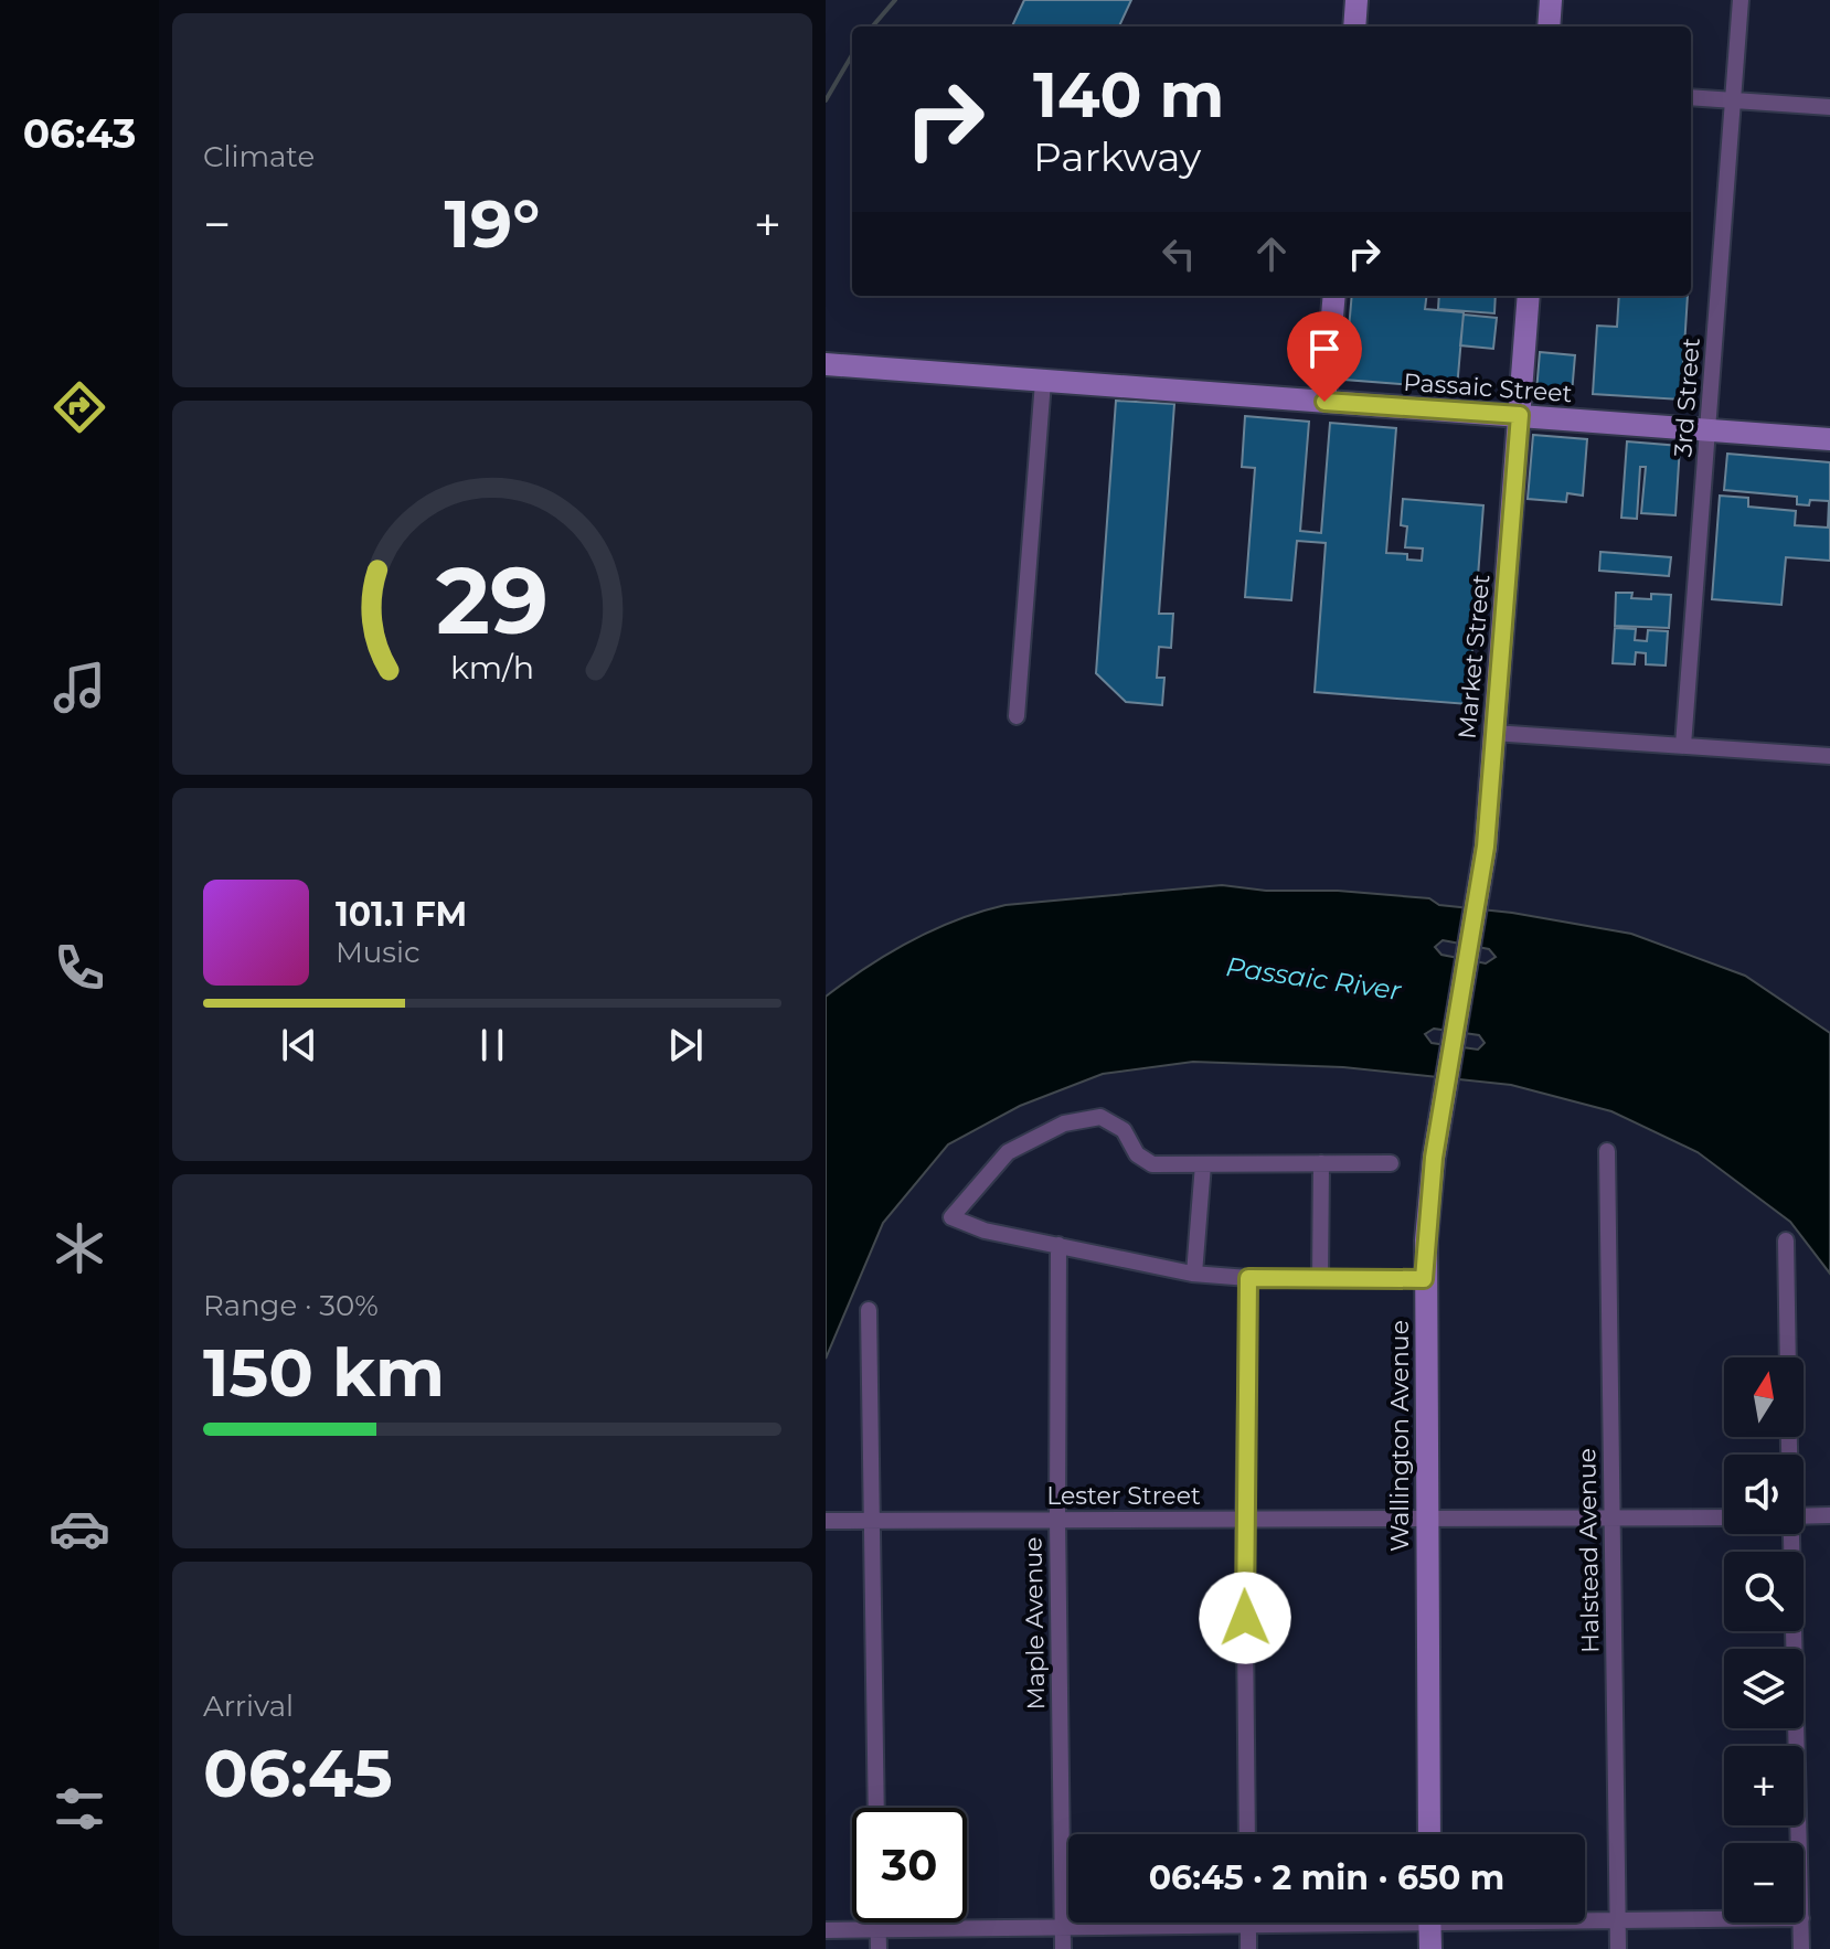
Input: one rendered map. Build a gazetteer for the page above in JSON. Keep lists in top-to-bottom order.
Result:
{
  "streets": {
    "street": [
      "Passaic Street",
      "3rd Street",
      "Market Street",
      "Wallington Avenue",
      "Lester Street",
      "Halstead Avenue",
      "Maple Avenue"
    ]
  },
  "crossings": [
    ["Passaic Street", "3rd Street"],
    ["Passaic Street", "Market Street"],
    ["Market Street", "Wallington Avenue"],
    ["Wallington Avenue", "Lester Street"],
    ["Lester Street", "Halstead Avenue"],
    ["Lester Street", "Maple Avenue"]
  ],
  "water": ["Passaic River"],
  "north": "top",
  "page": {
    "tabs": "06:43",
    "tile": [
      "Climate",
      ["Range · 30%", "150 km"],
      ["Arrival", "06:45"]
    ],
    "turn": ["140 m", "Parkway"],
    "heat": ["−", "19°", "+"],
    "song": ["101.1 FM", "Music"],
    "map_buttons": ["+", "−"],
    "limit": "30",
    "trip": "06:45 · 2 min · 650 m",
    "gauge": ["29", "km/h"]
  }
}
